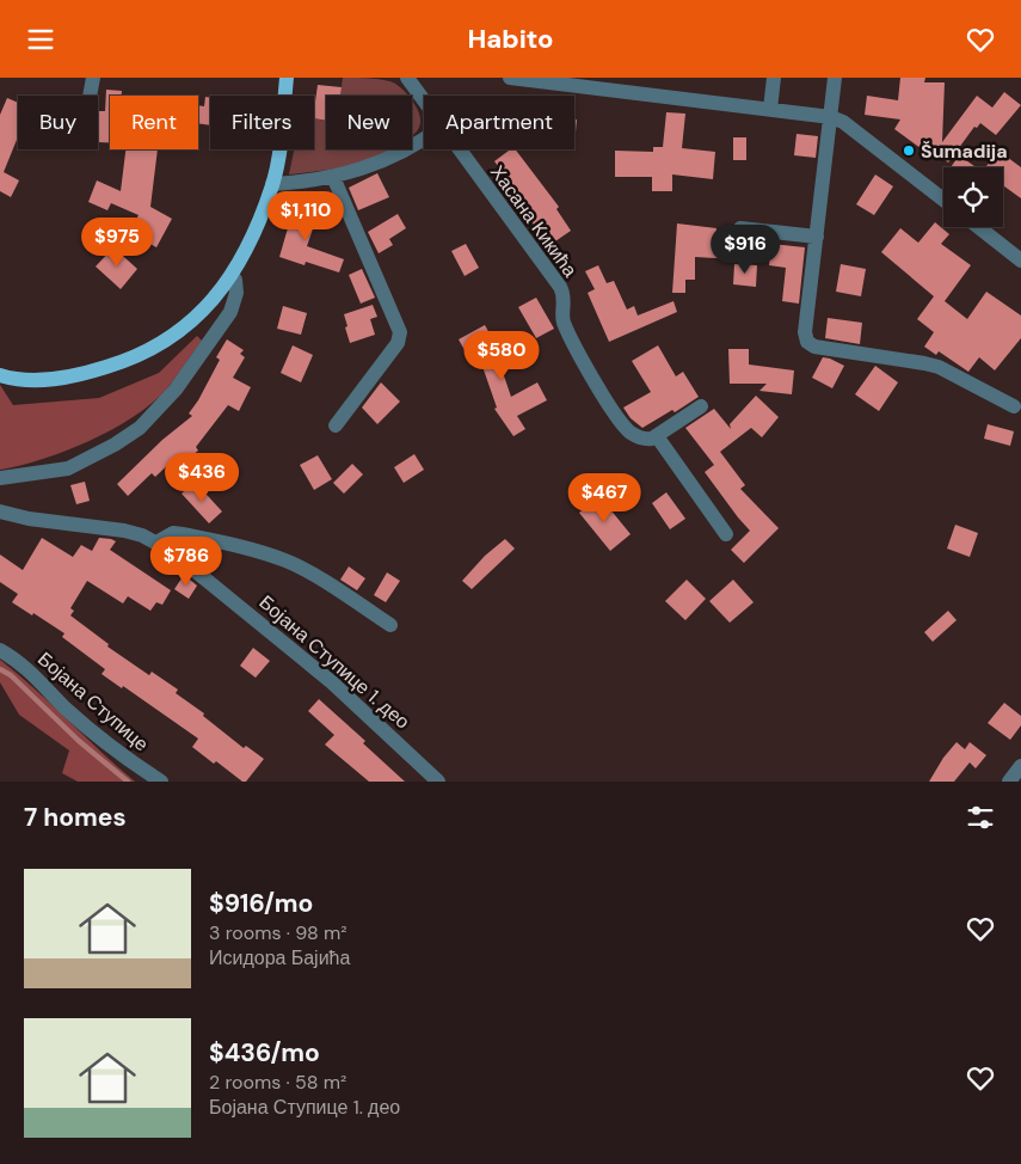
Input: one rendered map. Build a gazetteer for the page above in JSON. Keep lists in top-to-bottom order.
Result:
{
  "streets": {
    "street": ["Хасана Кикића", "Бојана Ступице 1. део", "Бојана Ступице"]
  },
  "places": ["Šumadija"],
  "page": {
    "header": "Habito",
    "chip": [
      "Buy",
      "Rent",
      "Filters",
      "New",
      "Apartment"
    ],
    "price": [
      "$1,110",
      "$975",
      "$916",
      "$580",
      "$436",
      "$467",
      "$786"
    ],
    "heading": "7 homes",
    "list": [
      {
        "name": "$916/mo",
        "note": "3 rooms · 98 m² · Исидора Бајића"
      },
      {
        "name": "$436/mo",
        "note": "2 rooms · 58 m² · Бојана Ступице 1. део"
      }
    ]
  }
}
